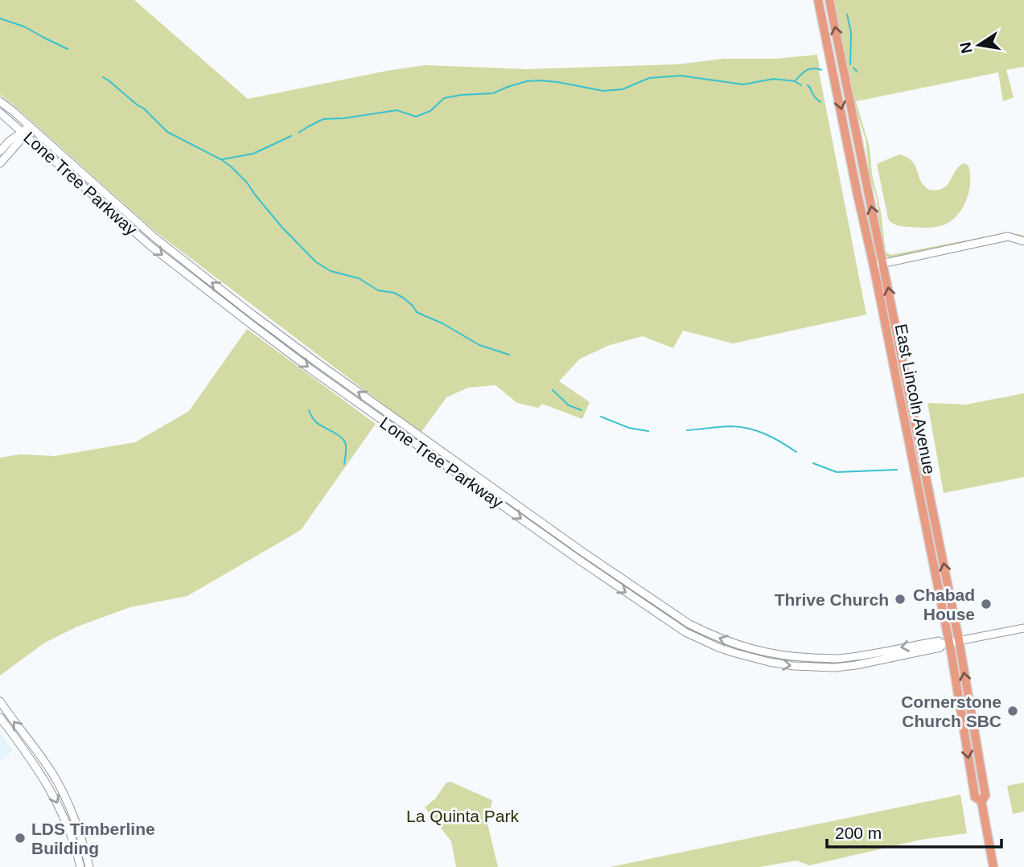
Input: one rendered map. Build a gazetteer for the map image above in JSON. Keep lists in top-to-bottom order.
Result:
{
  "streets": {
    "main road": ["East Lincoln Avenue"],
    "street": ["Lone Tree Parkway"]
  },
  "crossings": [
    ["Lone Tree Parkway", "East Lincoln Avenue"]
  ],
  "parks": ["La Quinta Park"],
  "places": [
    "Thrive Church",
    "Chabad House",
    "Cornerstone Church SBC",
    "LDS Timberline Building"
  ],
  "scale_bar": "200 m",
  "north": "left"
}
